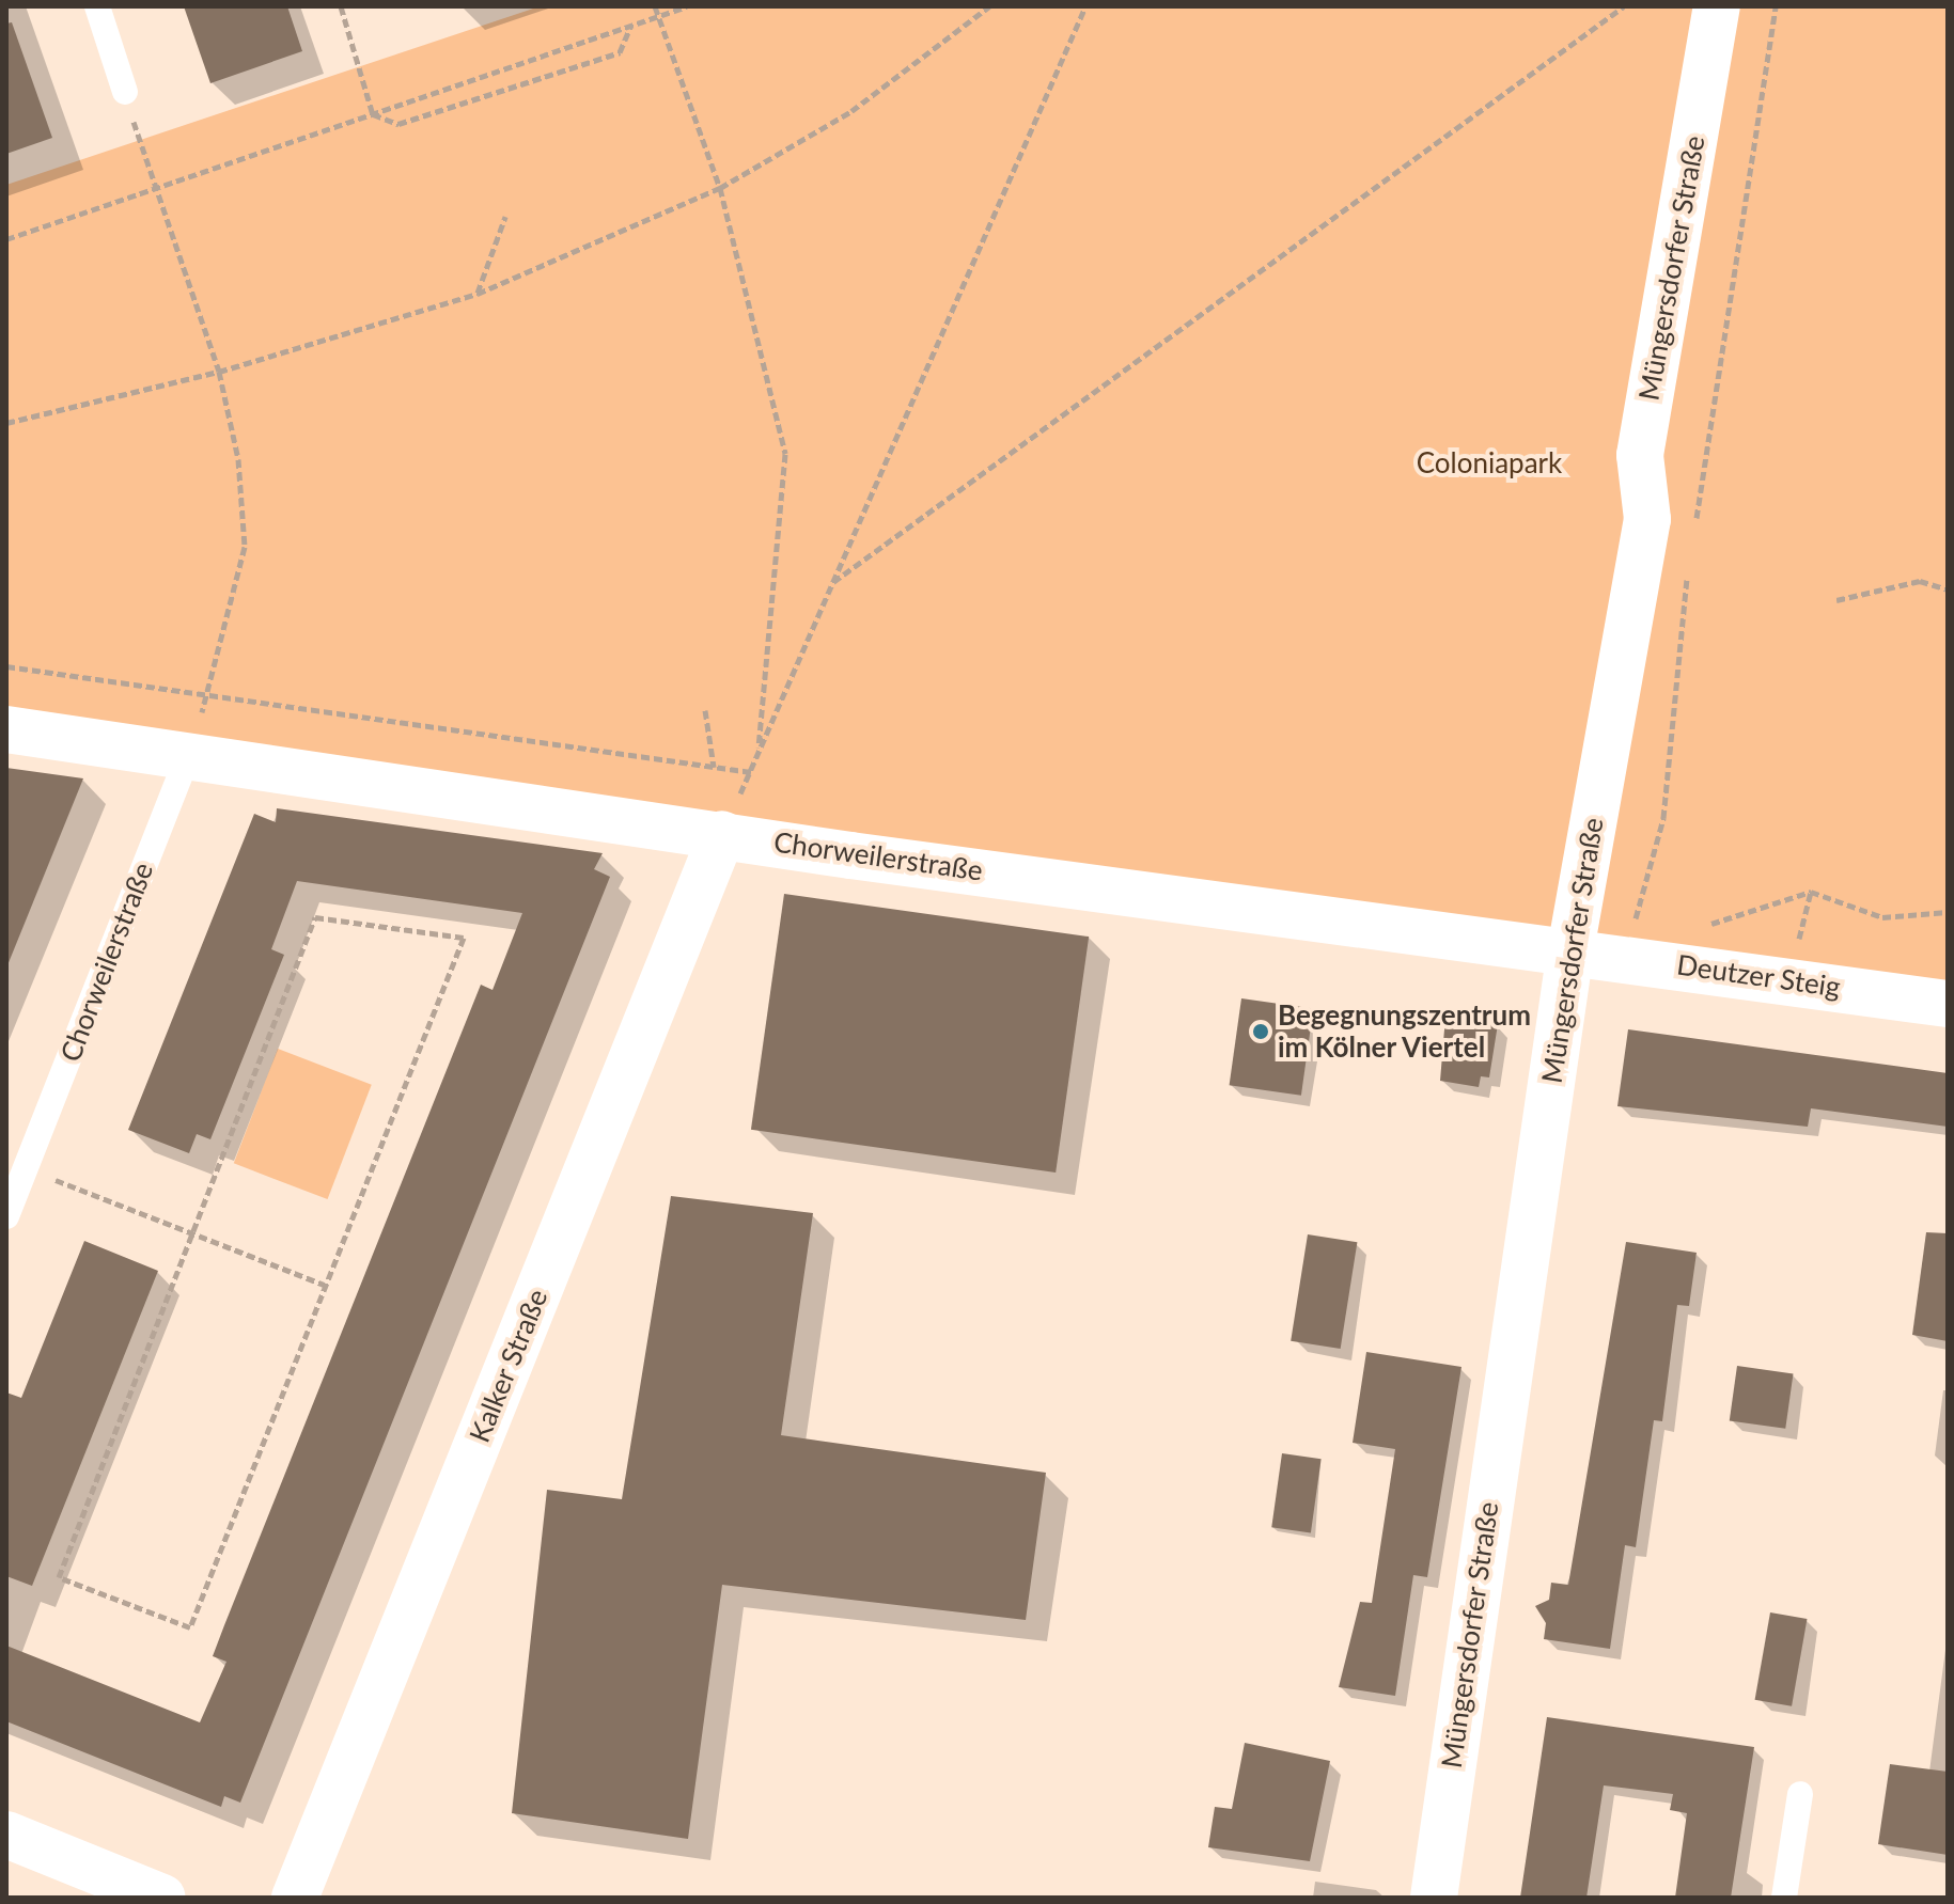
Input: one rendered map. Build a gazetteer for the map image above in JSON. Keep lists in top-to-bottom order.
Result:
{
  "streets": {
    "street": [
      "Müngersdorfer Straße",
      "Chorweilerstraße",
      "Deutzer Steig",
      "Kalker Straße"
    ]
  },
  "crossings": [
    ["Müngersdorfer Straße", "Chorweilerstraße"],
    ["Müngersdorfer Straße", "Deutzer Steig"],
    ["Chorweilerstraße", "Deutzer Steig"],
    ["Chorweilerstraße", "Kalker Straße"]
  ],
  "parks": ["Coloniapark"],
  "places": ["Begegnungszentrum im Kölner Viertel"]
}
